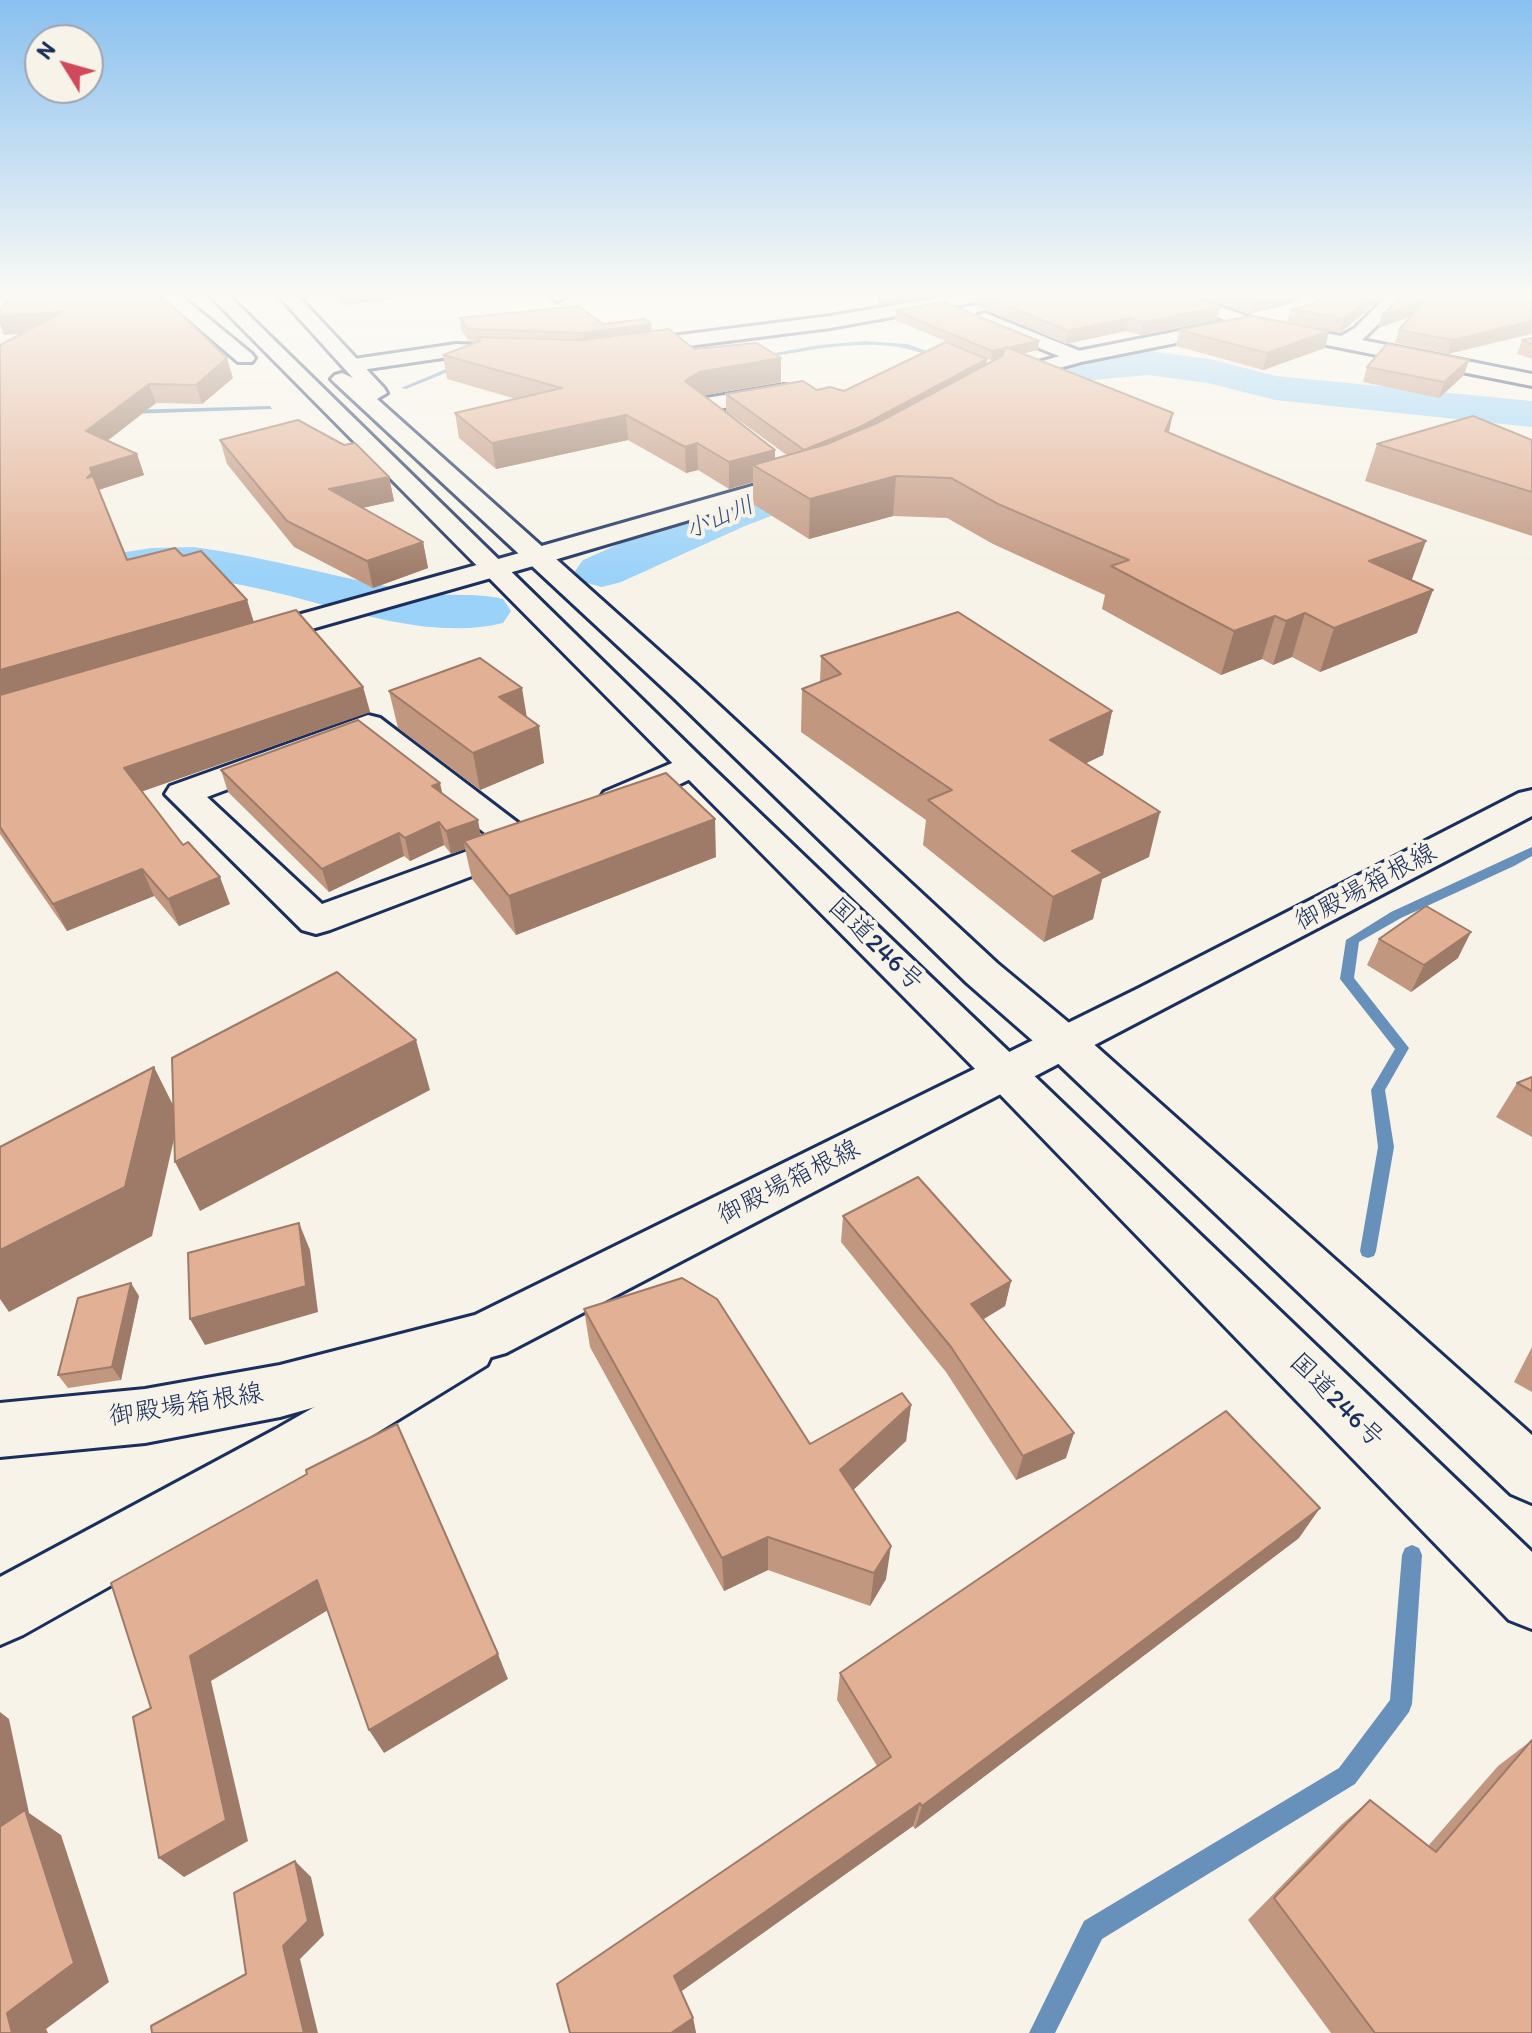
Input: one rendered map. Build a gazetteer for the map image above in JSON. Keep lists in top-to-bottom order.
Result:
{
  "streets": {
    "main road": ["御殿場箱根線", "国道246号"]
  },
  "crossings": [
    ["御殿場箱根線", "国道246号"]
  ],
  "water": ["小山川"],
  "north": "top left"
}
